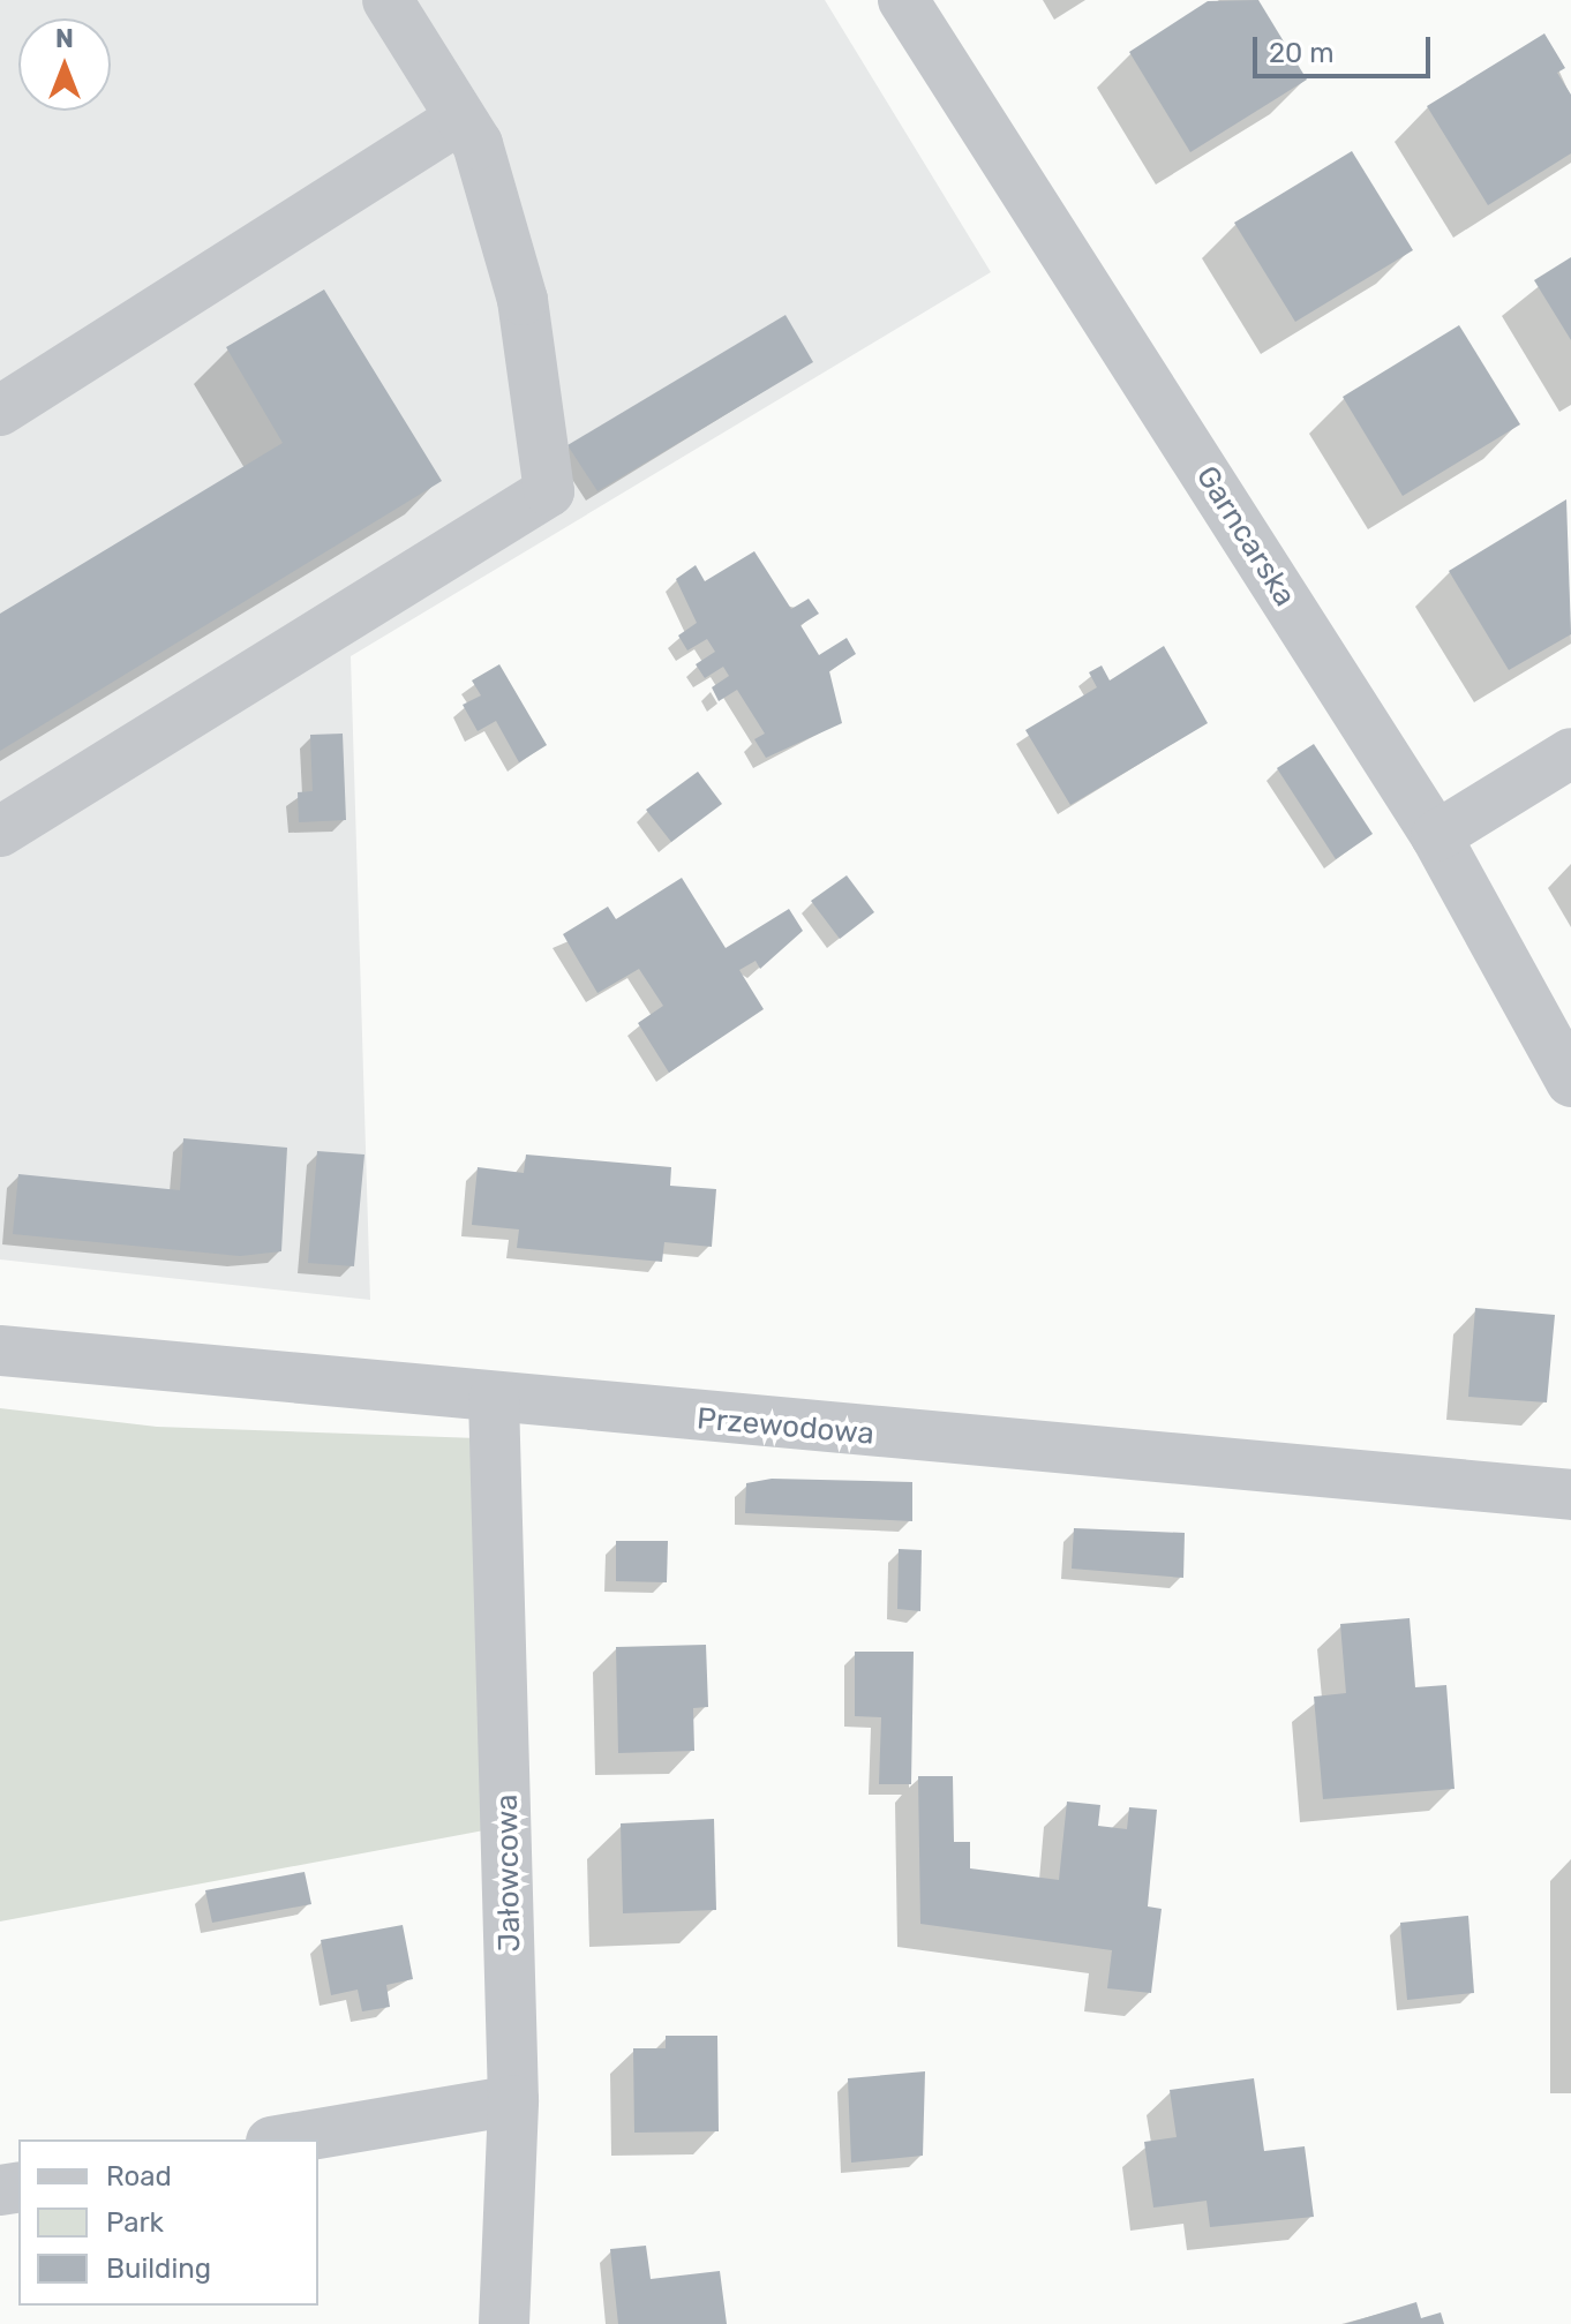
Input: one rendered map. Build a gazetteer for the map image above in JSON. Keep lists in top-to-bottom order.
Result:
{
  "streets": {
    "street": ["Garncarska", "Przewodowa", "Jałowcowa"]
  },
  "crossings": [
    ["Przewodowa", "Jałowcowa"]
  ],
  "legend": ["Road", "Park", "Building"],
  "scale_bar": "20 m",
  "north": "top"
}
